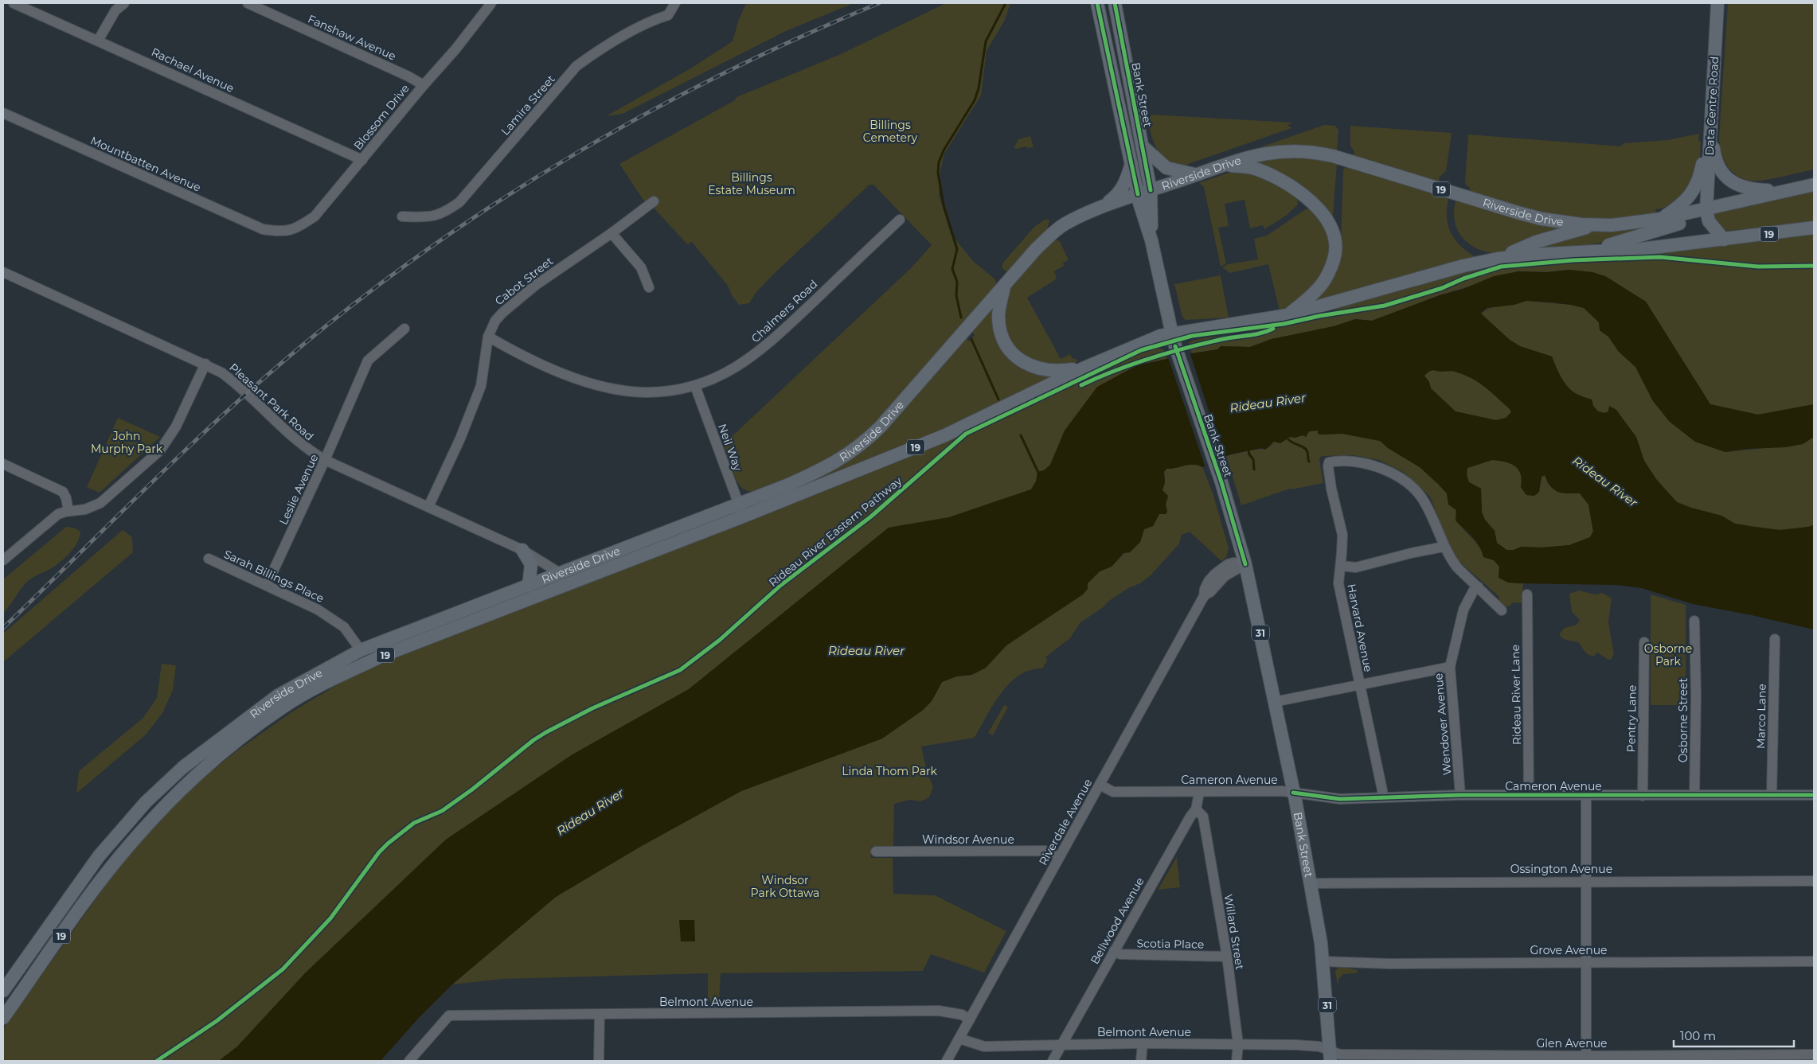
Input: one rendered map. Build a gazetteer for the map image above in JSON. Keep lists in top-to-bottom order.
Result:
{
  "streets": {
    "main road": [
      "Bank Street",
      "Data Centre Road",
      "Riverside Drive",
      "19",
      "31"
    ],
    "street": [
      "Fanshaw Avenue",
      "Rachael Avenue",
      "Lamira Street",
      "Blossom Drive",
      "Mountbatten Avenue",
      "Cabot Street",
      "Chalmers Road",
      "Pleasant Park Road",
      "Neil Way",
      "Leslie Avenue",
      "Sarah Billings Place",
      "Harvard Avenue",
      "Rideau River Lane",
      "Marco Lane",
      "Pentry Lane",
      "Osborne Street",
      "Wendover Avenue",
      "Cameron Avenue",
      "Riverdale Avenue",
      "Windsor Avenue",
      "Ossington Avenue",
      "Bellwood Avenue",
      "Willard Street",
      "Scotia Place",
      "Grove Avenue",
      "Belmont Avenue",
      "Glen Avenue"
    ],
    "cycle path": ["Rideau River Eastern Pathway"]
  },
  "crossings": [
    ["Fanshaw Avenue", "Blossom Drive"],
    ["Rachael Avenue", "Blossom Drive"],
    ["Bank Street", "Riverside Drive"],
    ["Bank Street", "Cameron Avenue"],
    ["Bank Street", "Riverdale Avenue"],
    ["Bank Street", "Ossington Avenue"],
    ["Bank Street", "Grove Avenue"],
    ["Bank Street", "Belmont Avenue"],
    ["Bank Street", "Glen Avenue"],
    ["Data Centre Road", "Riverside Drive"],
    ["Blossom Drive", "Mountbatten Avenue"],
    ["Riverside Drive", "Pleasant Park Road"],
    ["Riverside Drive", "Neil Way"],
    ["Riverside Drive", "Sarah Billings Place"],
    ["Cabot Street", "Chalmers Road"],
    ["Cabot Street", "Pleasant Park Road"],
    ["Chalmers Road", "Neil Way"],
    ["Pleasant Park Road", "Leslie Avenue"],
    ["Leslie Avenue", "Sarah Billings Place"],
    ["Harvard Avenue", "Cameron Avenue"],
    ["Rideau River Lane", "Cameron Avenue"],
    ["Marco Lane", "Cameron Avenue"],
    ["Pentry Lane", "Cameron Avenue"],
    ["Osborne Street", "Cameron Avenue"],
    ["Wendover Avenue", "Cameron Avenue"],
    ["Cameron Avenue", "Riverdale Avenue"],
    ["Cameron Avenue", "Bellwood Avenue"],
    ["Riverdale Avenue", "Windsor Avenue"],
    ["Riverdale Avenue", "Belmont Avenue"],
    ["Bellwood Avenue", "Willard Street"],
    ["Bellwood Avenue", "Scotia Place"],
    ["Bellwood Avenue", "Belmont Avenue"],
    ["Willard Street", "Scotia Place"],
    ["Willard Street", "Belmont Avenue"],
    ["Belmont Avenue", "Glen Avenue"]
  ],
  "water": ["Rideau River"],
  "parks": [
    "Billings Cemetery",
    "Billings Estate Museum",
    "John Murphy Park",
    "Osborne Park",
    "Linda Thom Park",
    "Windsor Park Ottawa"
  ],
  "scale_bar": "100 m"
}
